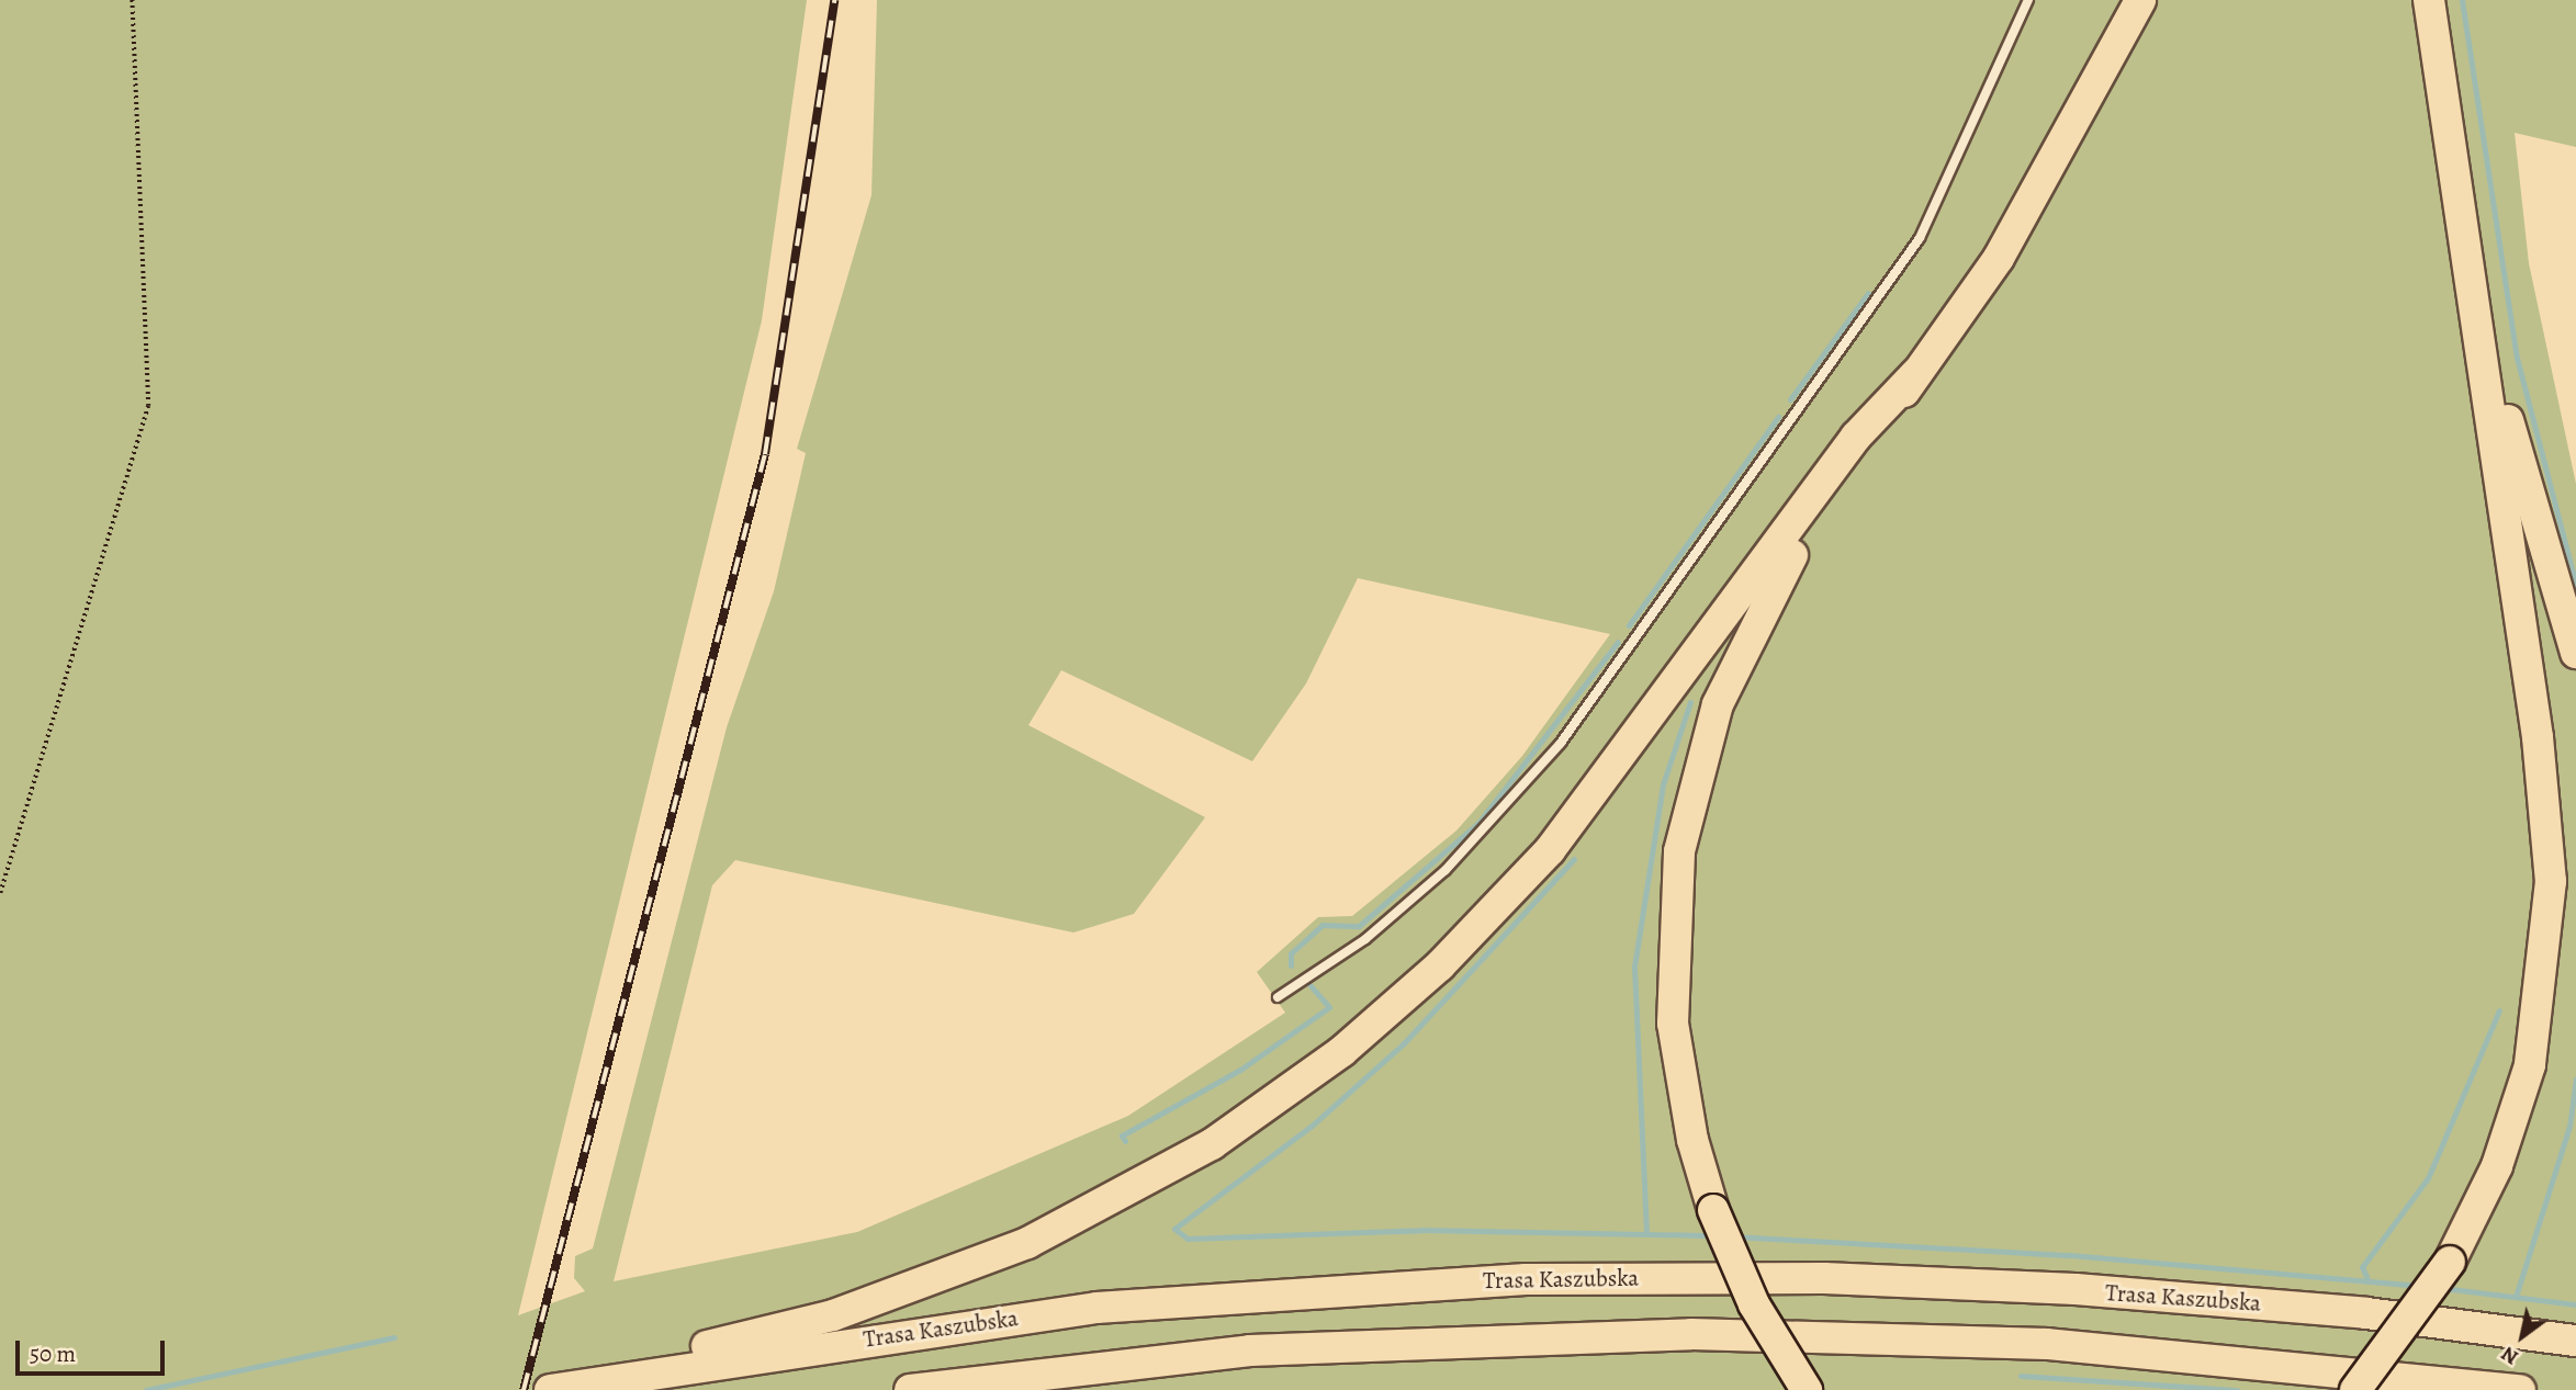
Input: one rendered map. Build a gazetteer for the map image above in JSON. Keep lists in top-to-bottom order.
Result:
{
  "streets": {
    "highway": ["Trasa Kaszubska"]
  },
  "scale_bar": "50 m",
  "north": "bottom left"
}
